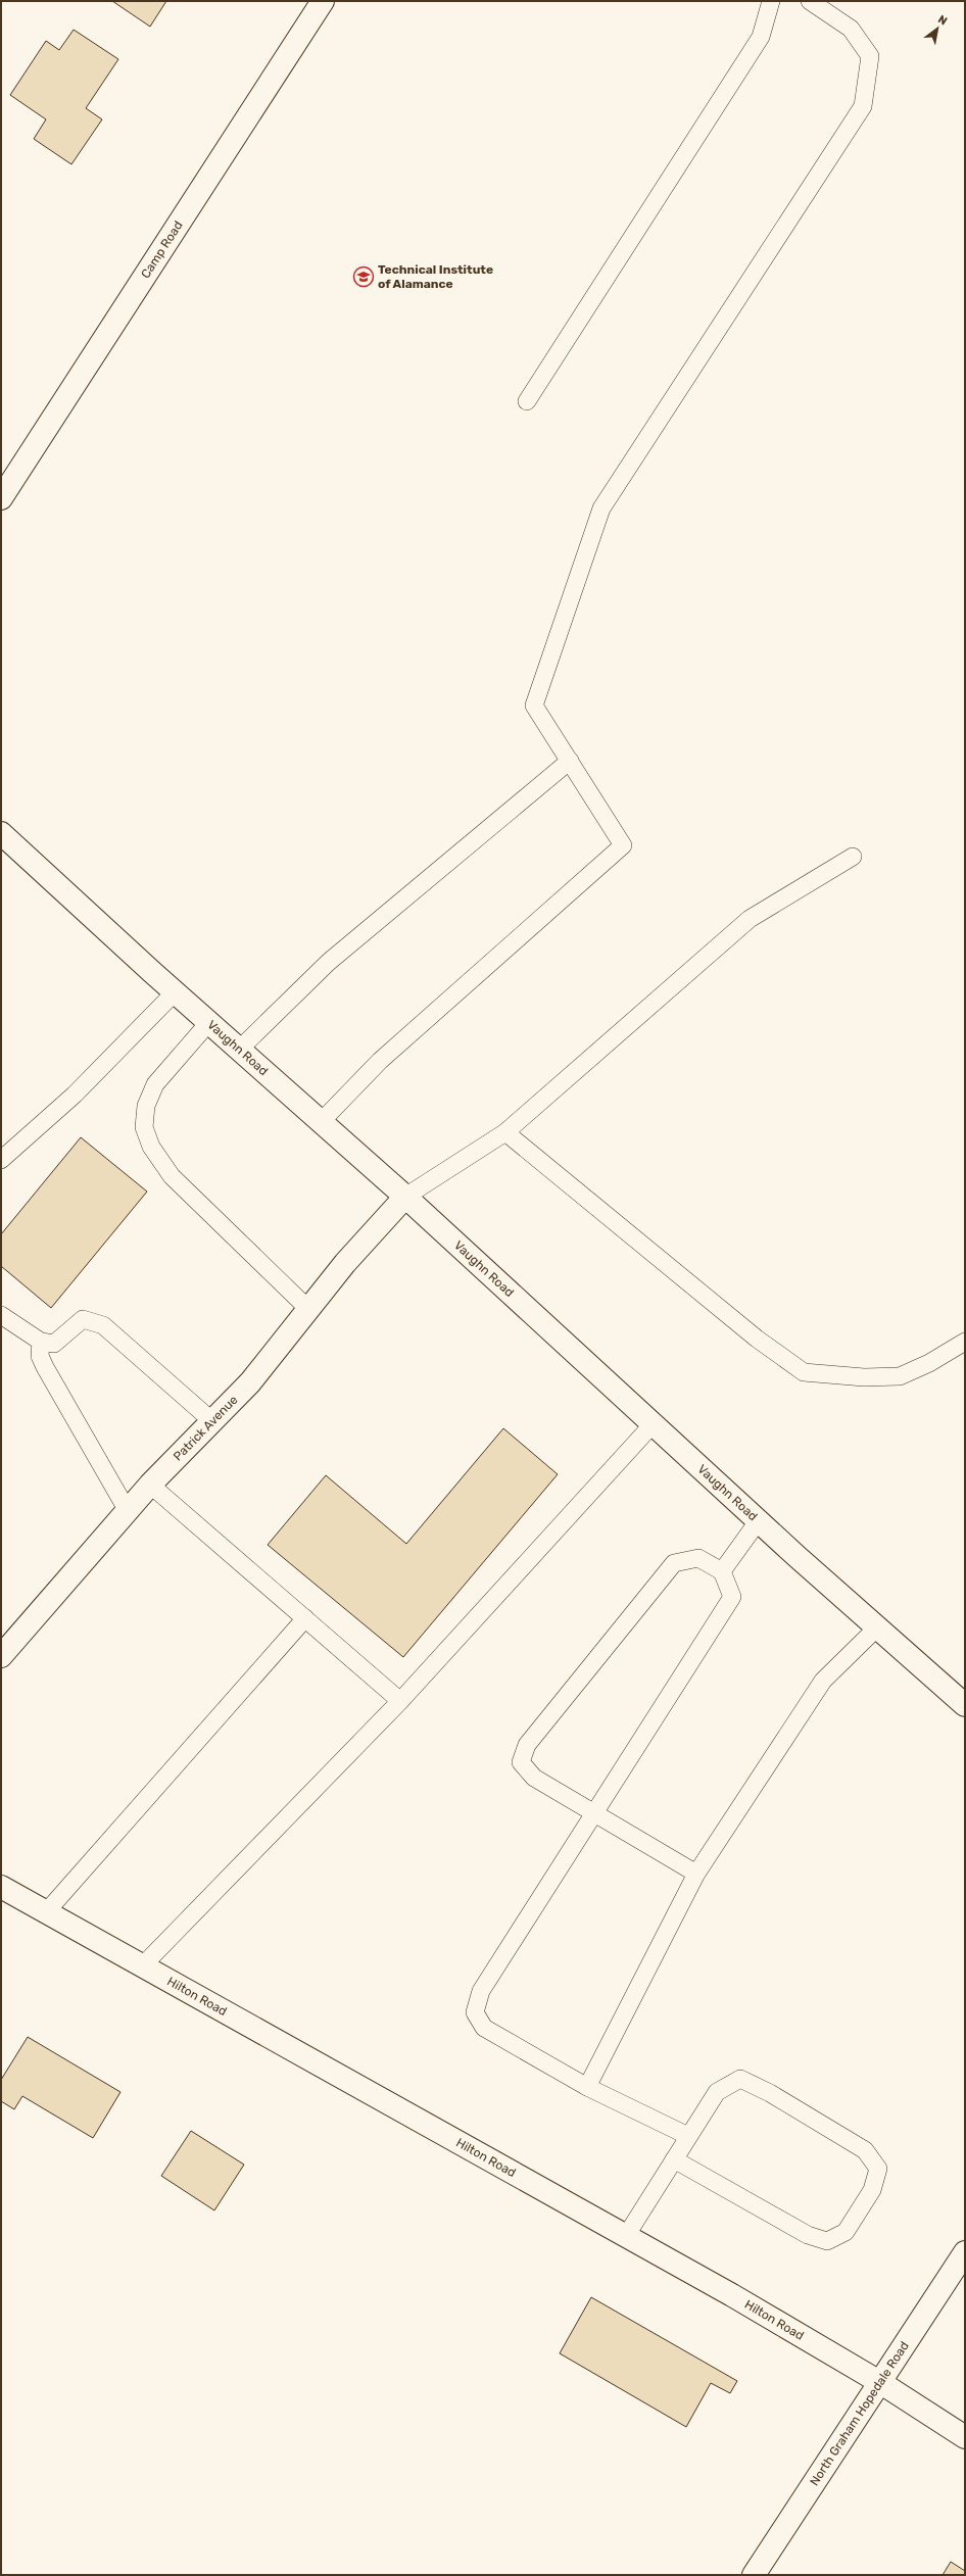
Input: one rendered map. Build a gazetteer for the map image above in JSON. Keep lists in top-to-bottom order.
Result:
{
  "streets": {
    "street": [
      "Camp Road",
      "Vaughn Road",
      "Patrick Avenue",
      "Hilton Road",
      "North Graham Hopedale Road"
    ]
  },
  "crossings": [
    ["Vaughn Road", "Patrick Avenue"],
    ["Hilton Road", "North Graham Hopedale Road"]
  ],
  "places": {
    "school or university": ["Technical Institute of Alamance"]
  },
  "north": "top right"
}
